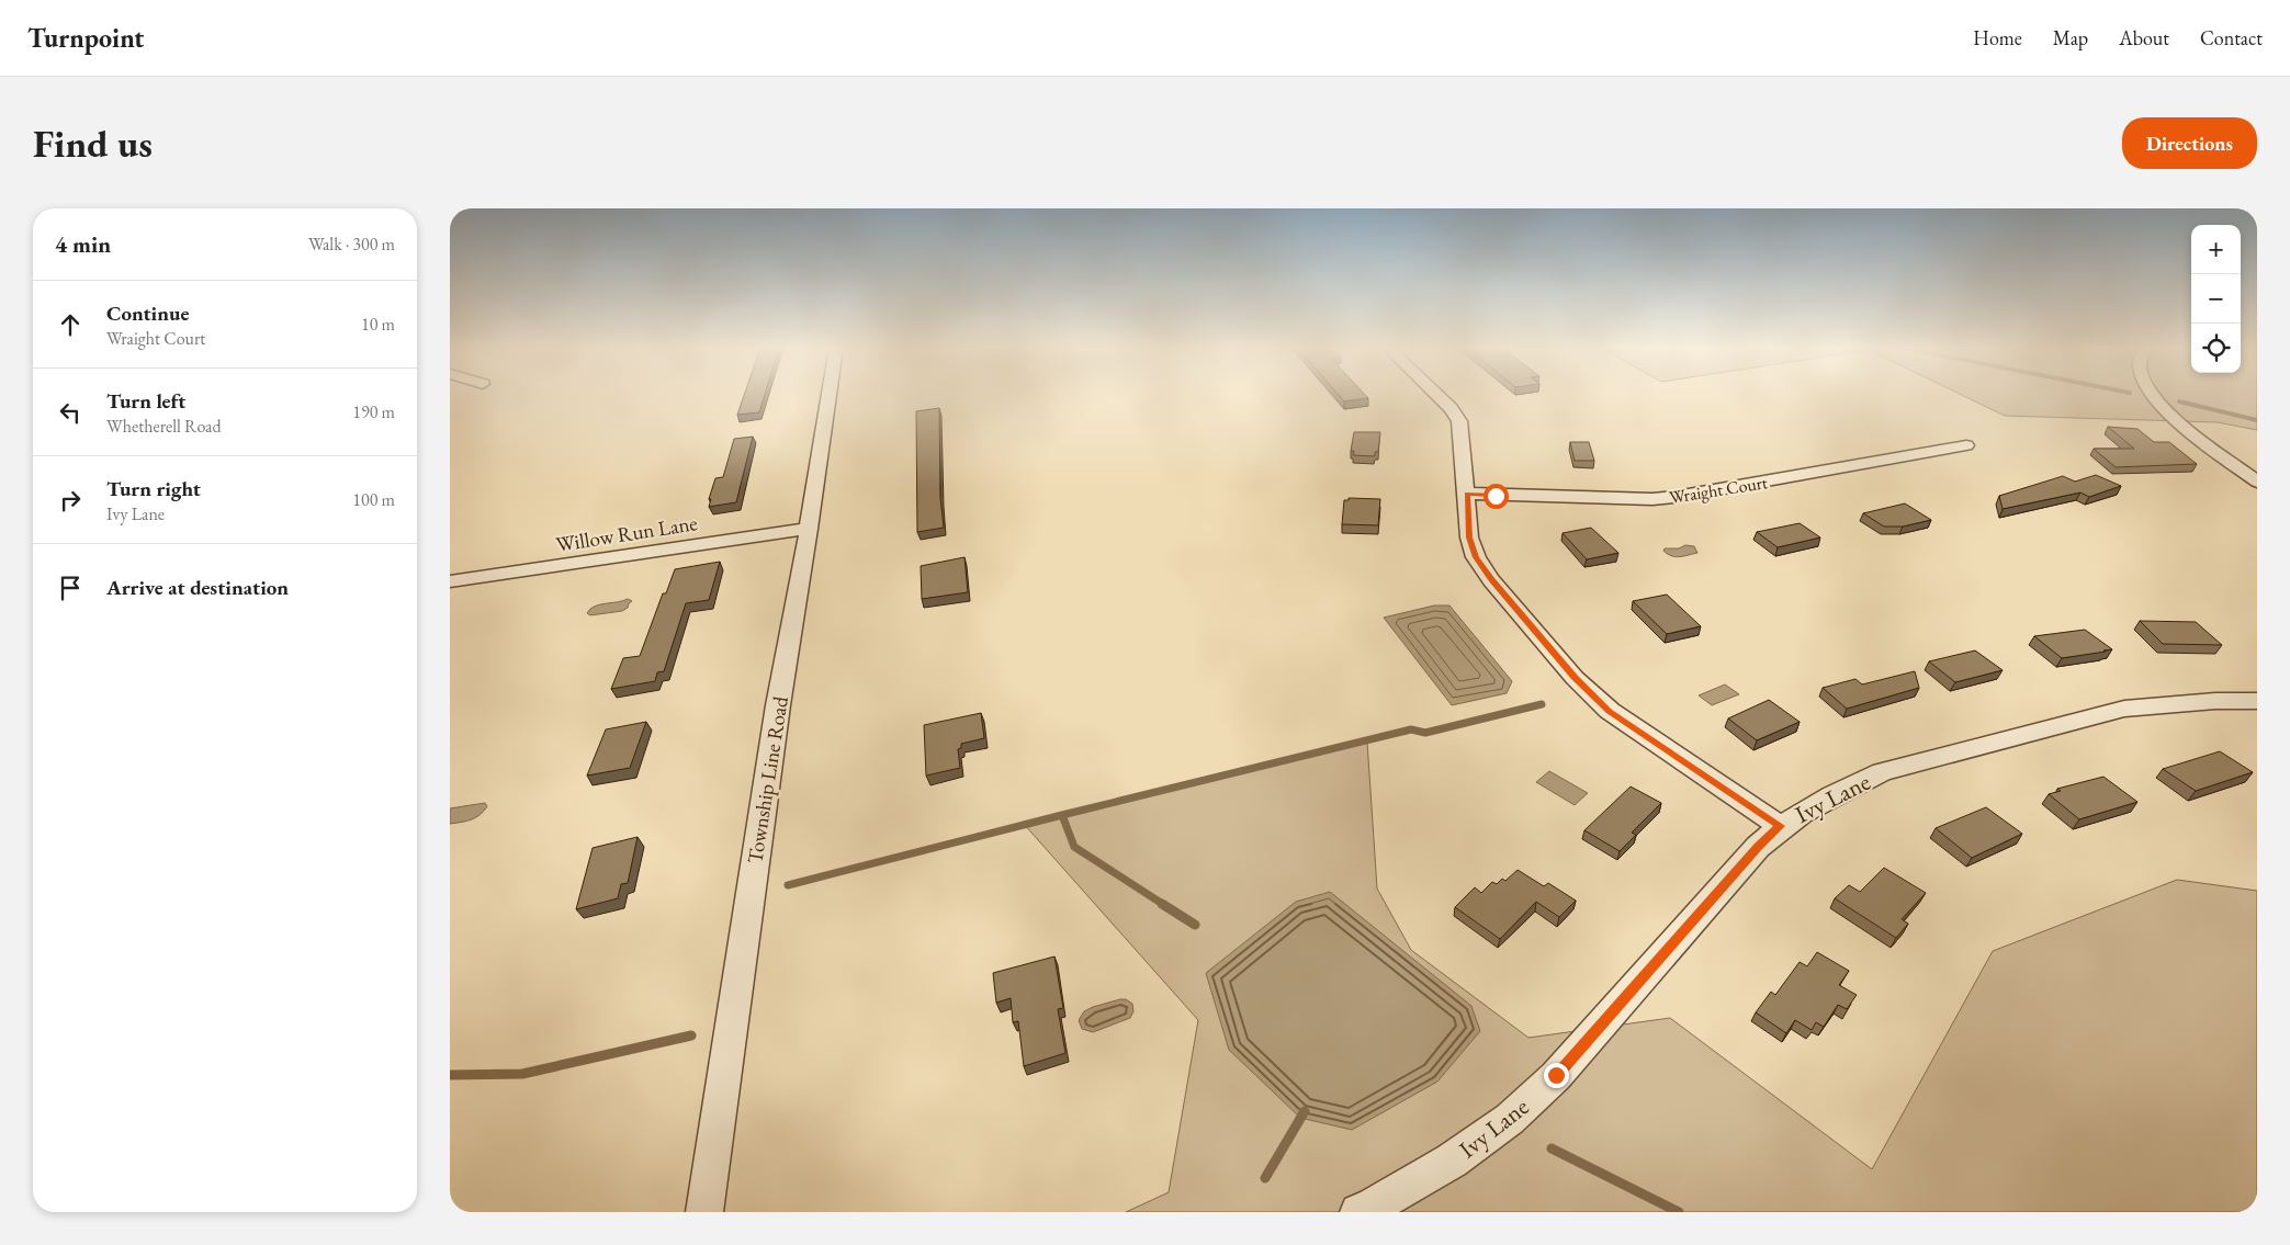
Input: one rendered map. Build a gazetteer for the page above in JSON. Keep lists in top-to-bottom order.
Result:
{
  "streets": {
    "street": [
      "Wraight Court",
      "Willow Run Lane",
      "Township Line Road",
      "Ivy Lane"
    ]
  },
  "crossings": [
    ["Willow Run Lane", "Township Line Road"]
  ],
  "page": {
    "header": "Turnpoint",
    "nav": [
      "Home",
      "Map",
      "About",
      "Contact"
    ],
    "buttons": "Directions",
    "title": "Find us",
    "heading": ["4 min", "Walk · 300 m"],
    "map_buttons": ["+", "−"],
    "list": [
      ["Continue", "Wraight Court", "10 m"],
      ["Turn left", "Whetherell Road", "190 m"],
      ["Turn right", "Ivy Lane", "100 m"],
      "Arrive at destination"
    ]
  }
}
